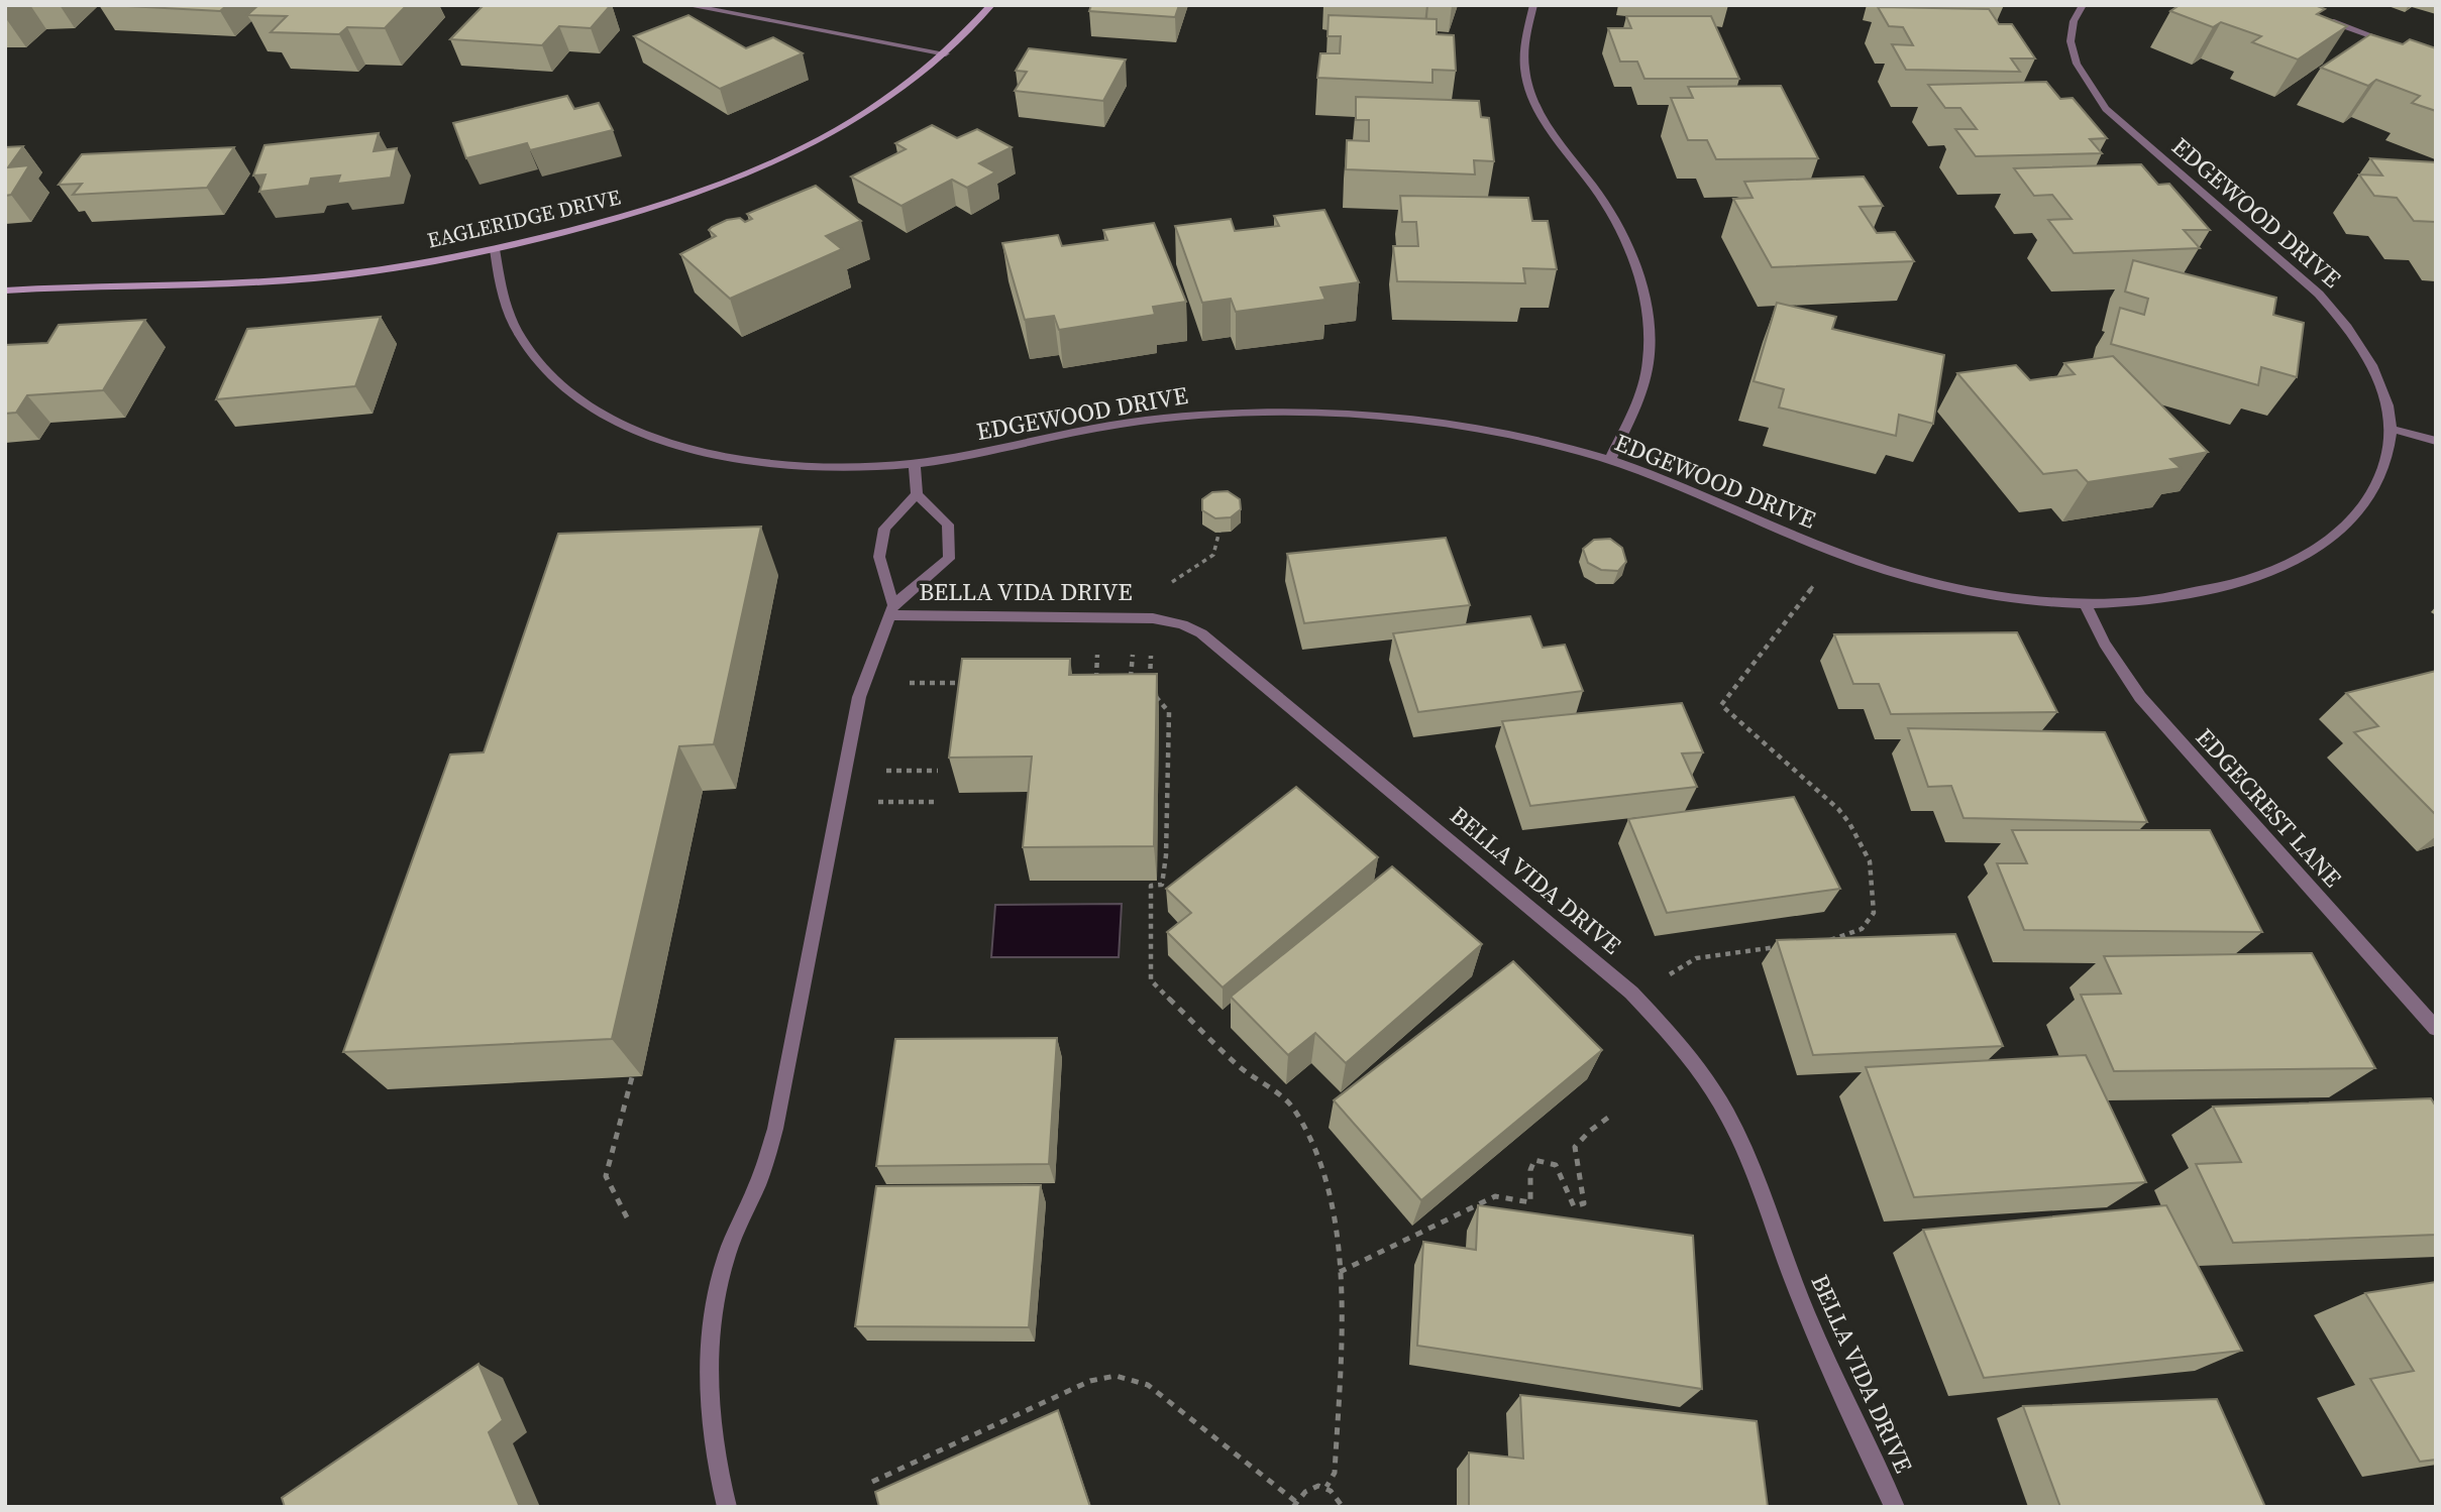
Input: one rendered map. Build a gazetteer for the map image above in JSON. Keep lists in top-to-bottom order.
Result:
{
  "streets": {
    "main road": ["EAGLERIDGE DRIVE"],
    "street": ["EDGEWOOD DRIVE", "BELLA VIDA DRIVE", "EDGECREST LANE"]
  },
  "crossings": [
    ["EDGEWOOD DRIVE", "EAGLERIDGE DRIVE"],
    ["EDGEWOOD DRIVE", "EDGECREST LANE"]
  ]
}
